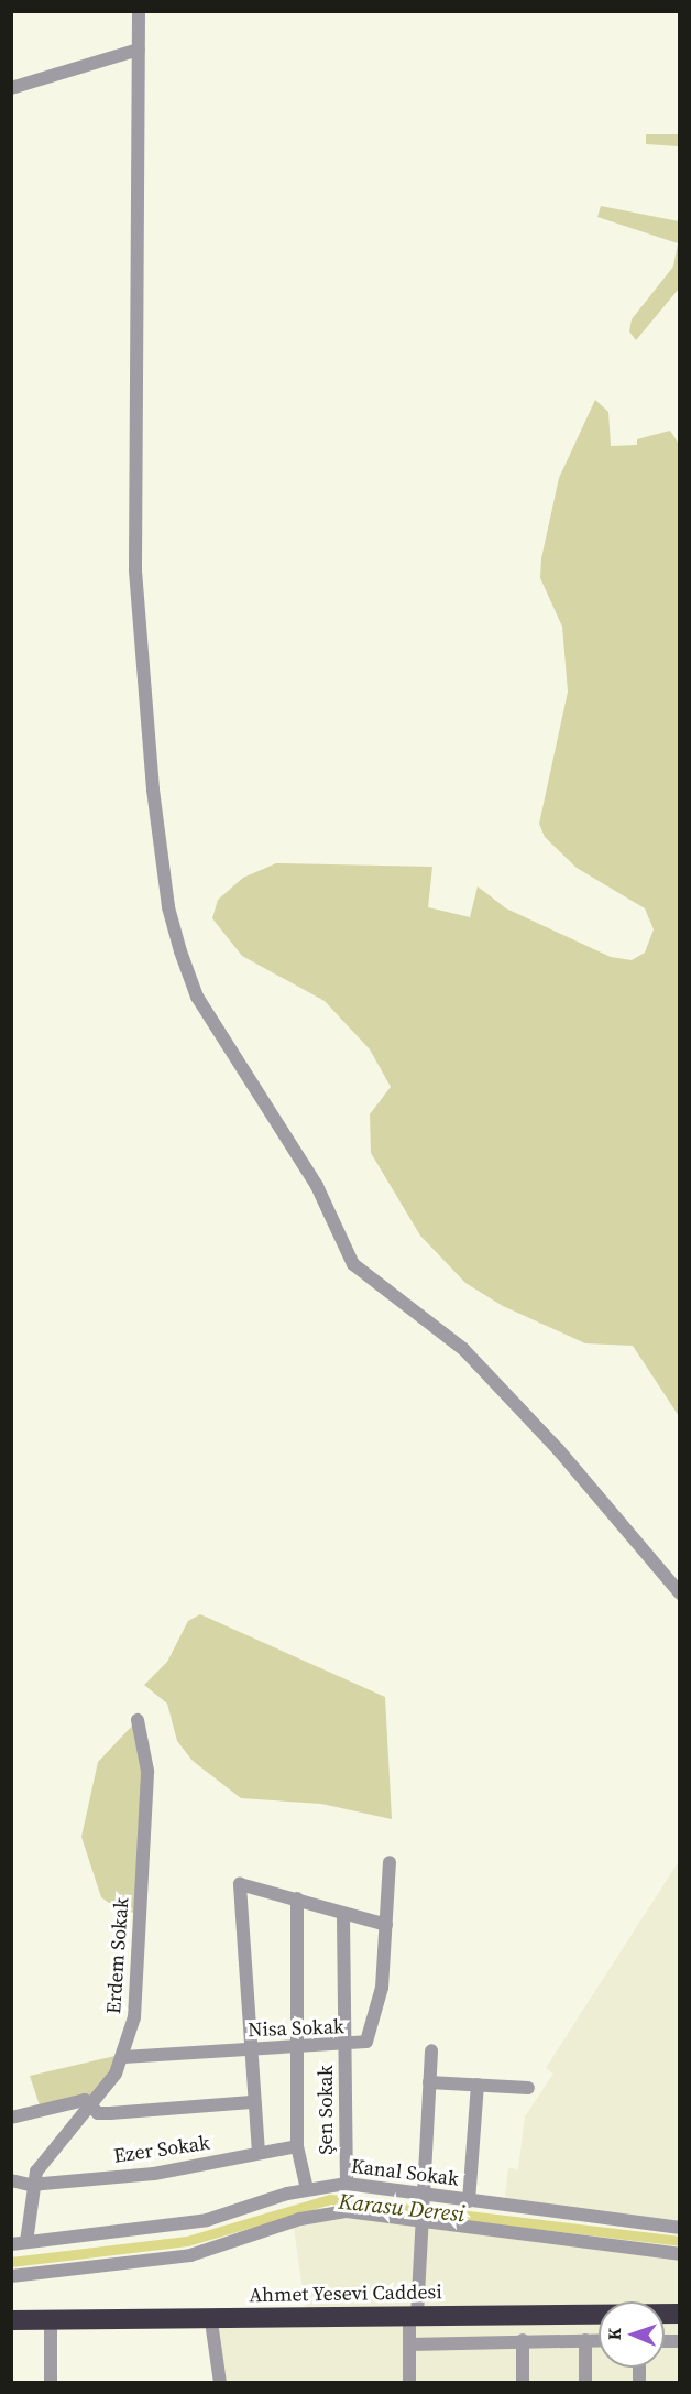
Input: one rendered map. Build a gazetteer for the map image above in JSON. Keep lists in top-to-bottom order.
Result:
{
  "streets": {
    "highway": ["Ahmet Yesevi Caddesi"],
    "street": [
      "Erdem Sokak",
      "Nisa Sokak",
      "Şen Sokak",
      "Ezer Sokak",
      "Kanal Sokak"
    ]
  },
  "crossings": [
    ["Erdem Sokak", "Nisa Sokak"],
    ["Erdem Sokak", "Ezer Sokak"],
    ["Erdem Sokak", "Kanal Sokak"],
    ["Nisa Sokak", "Şen Sokak"],
    ["Şen Sokak", "Kanal Sokak"]
  ],
  "water": ["Karasu Deresi"],
  "north": "left"
}
